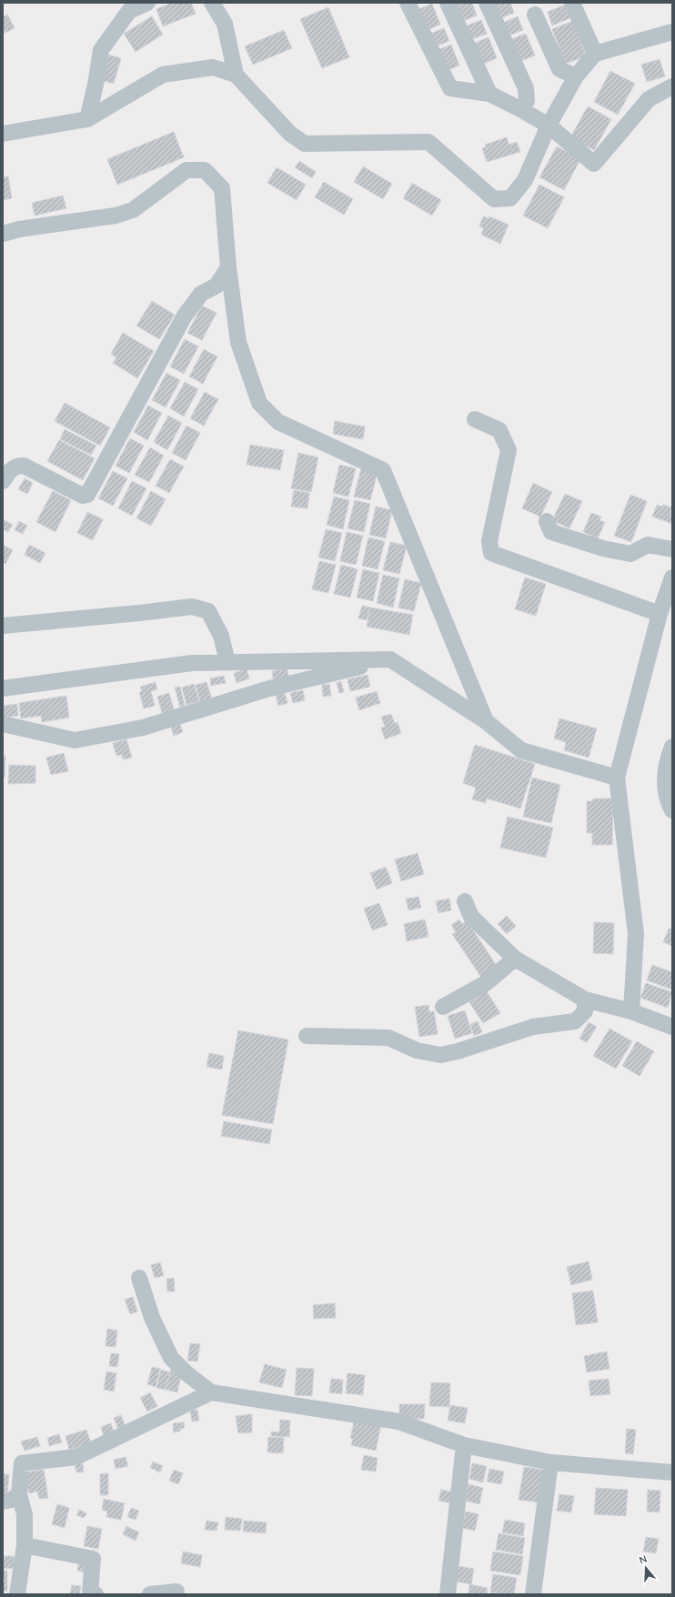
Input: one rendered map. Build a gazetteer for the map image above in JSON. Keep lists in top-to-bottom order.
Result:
{
  "north": "top"
}
